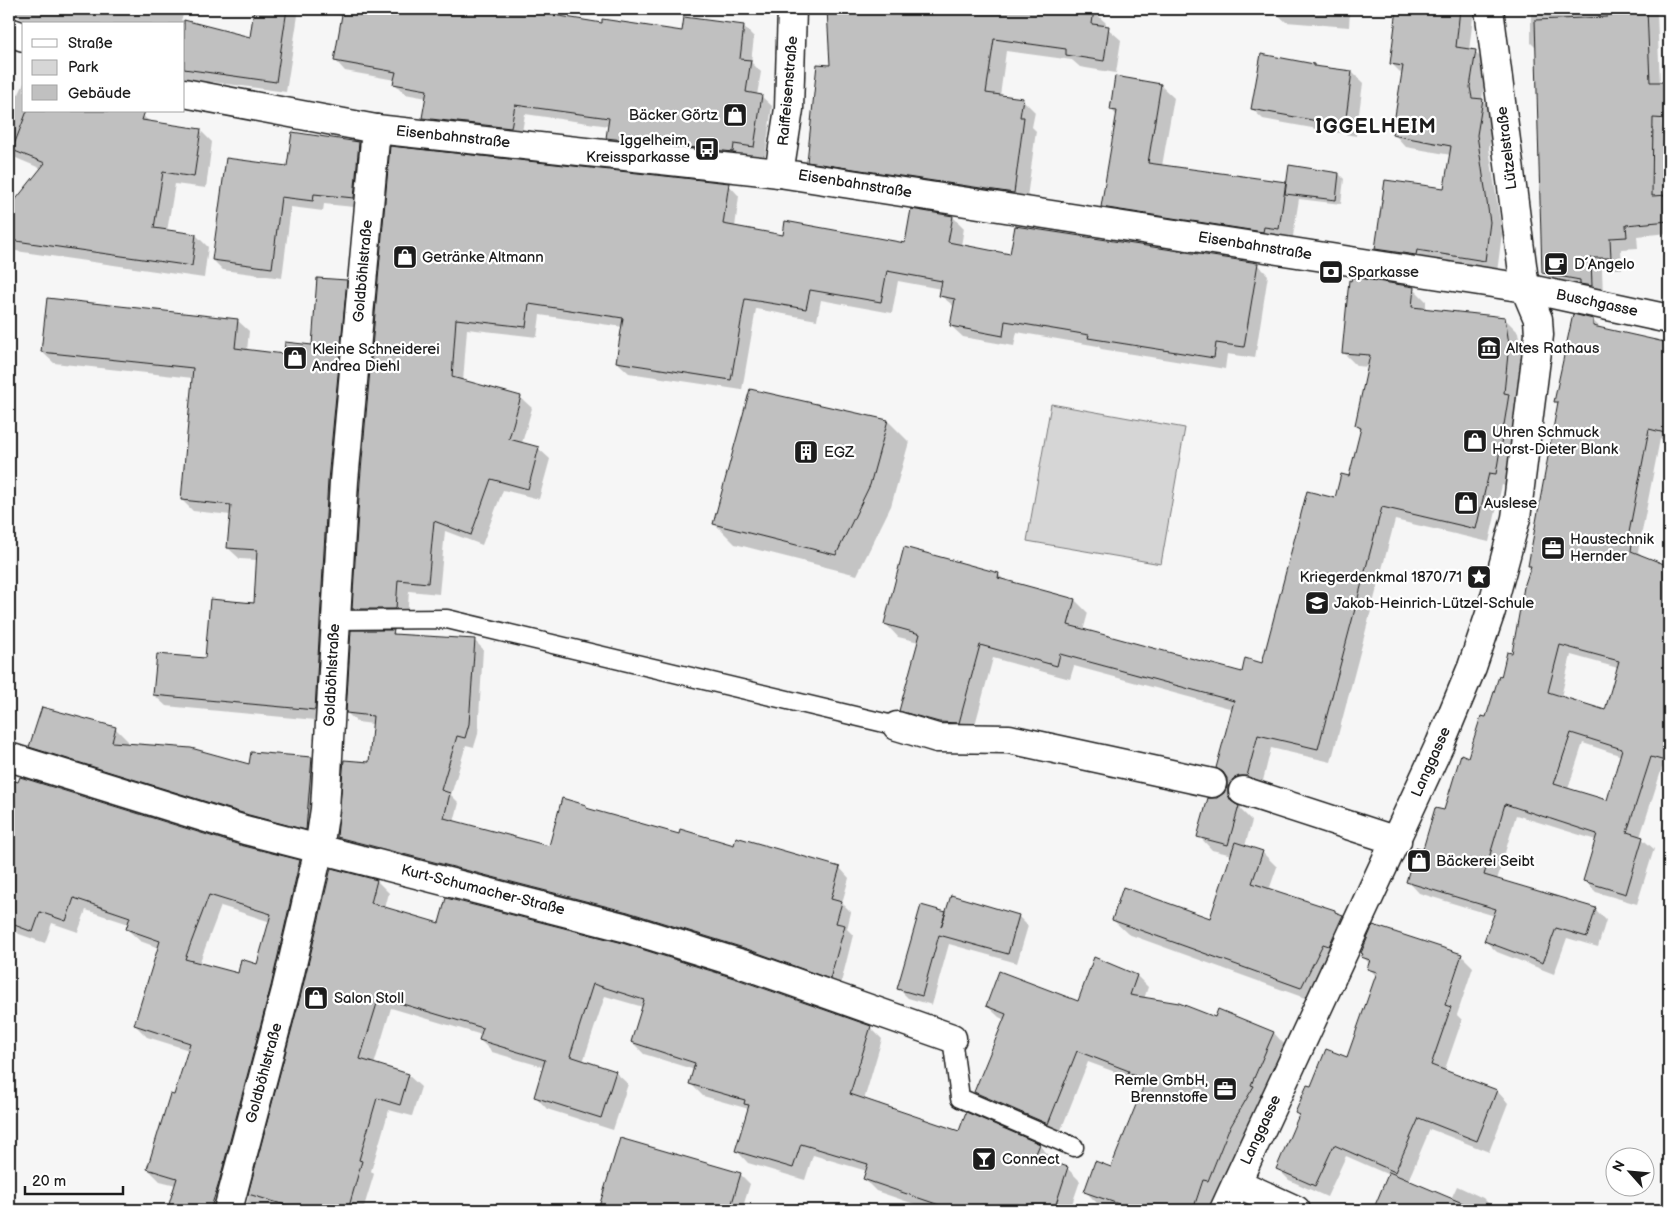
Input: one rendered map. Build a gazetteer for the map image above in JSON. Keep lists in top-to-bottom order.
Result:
{
  "streets": {
    "street": [
      "Raiffeisenstraße",
      "Eisenbahnstraße",
      "Lützelstraße",
      "Goldböhlstraße",
      "Buschgasse",
      "Langgasse",
      "Kurt-Schumacher-Straße"
    ]
  },
  "crossings": [
    ["Raiffeisenstraße", "Eisenbahnstraße"],
    ["Eisenbahnstraße", "Lützelstraße"],
    ["Eisenbahnstraße", "Goldböhlstraße"],
    ["Eisenbahnstraße", "Buschgasse"],
    ["Eisenbahnstraße", "Langgasse"],
    ["Lützelstraße", "Buschgasse"],
    ["Lützelstraße", "Langgasse"],
    ["Goldböhlstraße", "Kurt-Schumacher-Straße"],
    ["Buschgasse", "Langgasse"]
  ],
  "districts": ["IGGELHEIM"],
  "places": {
    "shop": [
      "Bäcker Görtz",
      "Getränke Altmann",
      "Kleine Schneiderei Andrea Diehl",
      "Uhren Schmuck Horst-Dieter Blank",
      "Auslese",
      "Bäckerei Seibt",
      "Salon Stoll"
    ],
    "bus stop": ["Iggelheim, Kreissparkasse"],
    "cafe": ["D´Angelo"],
    "bank": ["Sparkasse"],
    "museum": ["Altes Rathaus"],
    "building": ["EGZ"],
    "office": ["Haustechnik Hernder", "Remle GmbH, Brennstoffe"],
    "place": ["Kriegerdenkmal 1870/71"],
    "school or university": ["Jakob-Heinrich-Lützel-Schule"],
    "bar": ["Connect"]
  },
  "legend": ["Straße", "Park", "Gebäude"],
  "scale_bar": "20 m",
  "north": "top left"
}
